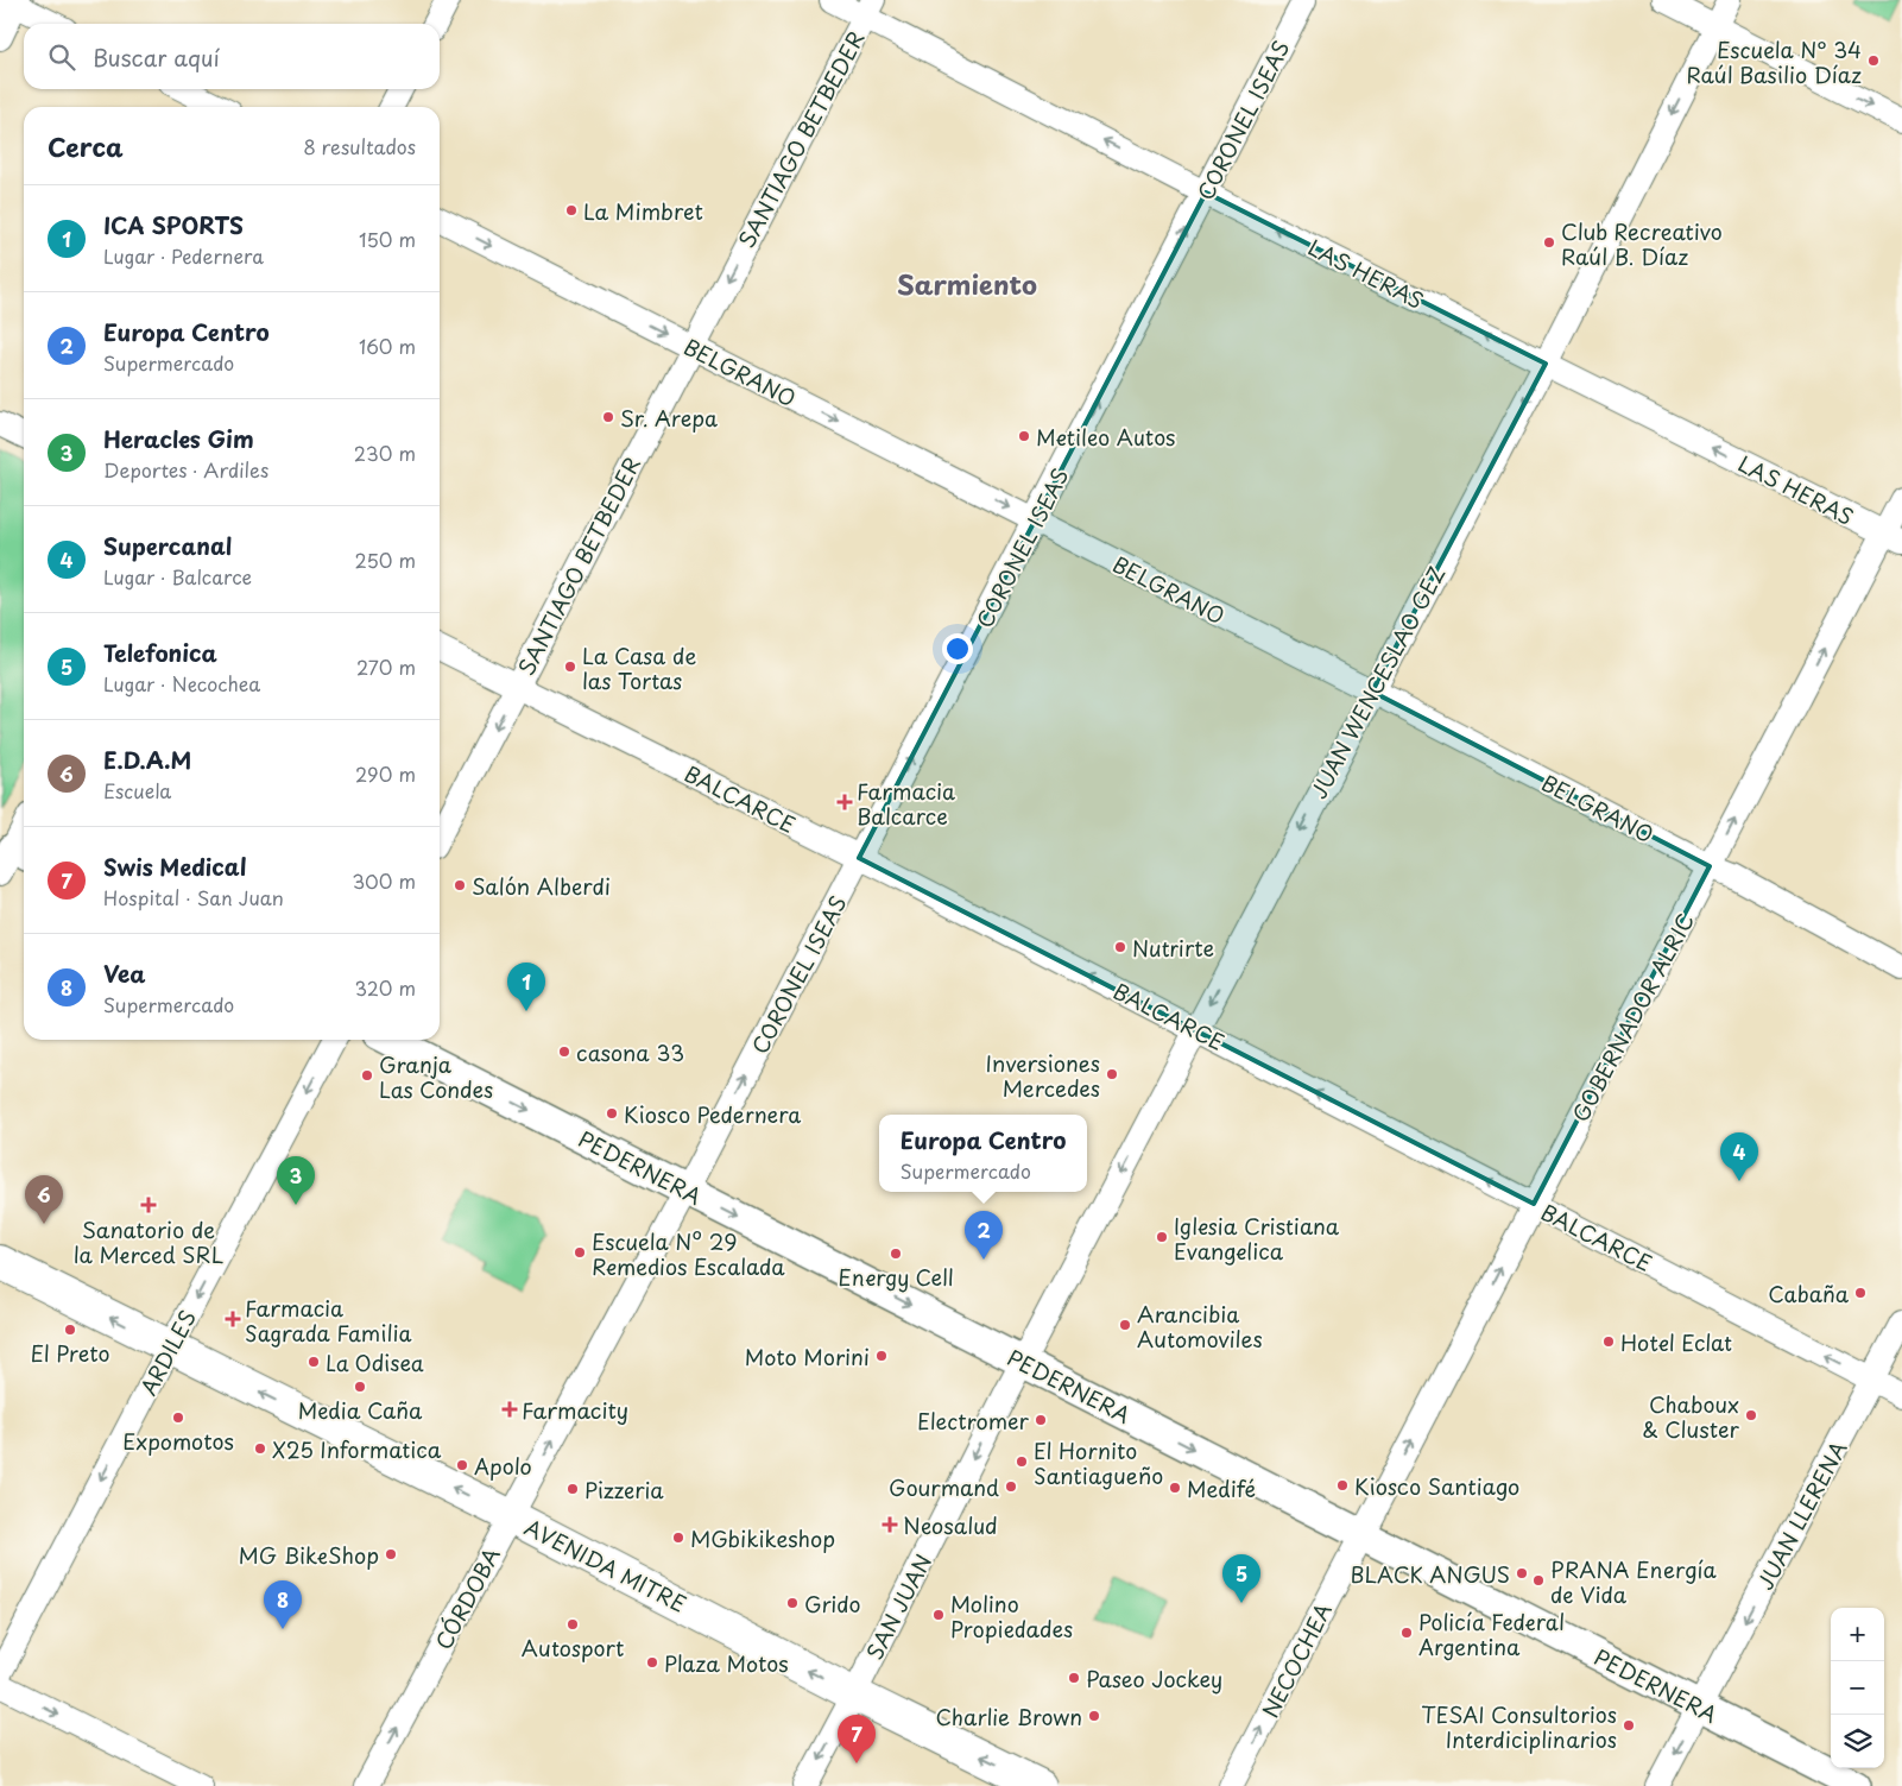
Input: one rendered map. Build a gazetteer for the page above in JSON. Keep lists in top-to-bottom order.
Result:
{
  "streets": {
    "main road": ["AVENIDA MITRE"],
    "street": [
      "CORONEL ISEAS",
      "SANTIAGO BETBEDER",
      "LAS HERAS",
      "BELGRANO",
      "JUAN WENCESLAO GEZ",
      "BALCARCE",
      "GOBERNADOR ALRIC",
      "PEDERNERA",
      "ARDILES",
      "JUAN LLERENA",
      "CÓRDOBA",
      "SAN JUAN",
      "NECOCHEA"
    ]
  },
  "crossings": [
    ["CORONEL ISEAS", "LAS HERAS"],
    ["CORONEL ISEAS", "BELGRANO"],
    ["CORONEL ISEAS", "BALCARCE"],
    ["CORONEL ISEAS", "PEDERNERA"],
    ["CORONEL ISEAS", "CÓRDOBA"],
    ["SANTIAGO BETBEDER", "LAS HERAS"],
    ["SANTIAGO BETBEDER", "BELGRANO"],
    ["SANTIAGO BETBEDER", "BALCARCE"],
    ["LAS HERAS", "JUAN WENCESLAO GEZ"],
    ["LAS HERAS", "GOBERNADOR ALRIC"],
    ["BELGRANO", "JUAN WENCESLAO GEZ"],
    ["BELGRANO", "GOBERNADOR ALRIC"],
    ["JUAN WENCESLAO GEZ", "BALCARCE"],
    ["JUAN WENCESLAO GEZ", "PEDERNERA"],
    ["JUAN WENCESLAO GEZ", "SAN JUAN"],
    ["BALCARCE", "GOBERNADOR ALRIC"],
    ["BALCARCE", "JUAN LLERENA"],
    ["GOBERNADOR ALRIC", "PEDERNERA"],
    ["GOBERNADOR ALRIC", "NECOCHEA"],
    ["PEDERNERA", "JUAN LLERENA"],
    ["PEDERNERA", "CÓRDOBA"],
    ["PEDERNERA", "SAN JUAN"],
    ["PEDERNERA", "NECOCHEA"],
    ["ARDILES", "AVENIDA MITRE"],
    ["AVENIDA MITRE", "CÓRDOBA"],
    ["AVENIDA MITRE", "SAN JUAN"]
  ],
  "one_way": [
    "CORONEL ISEAS",
    "SANTIAGO BETBEDER",
    "LAS HERAS",
    "BELGRANO",
    "JUAN WENCESLAO GEZ",
    "BALCARCE",
    "GOBERNADOR ALRIC",
    "PEDERNERA",
    "ARDILES",
    "JUAN LLERENA",
    "AVENIDA MITRE",
    "CÓRDOBA",
    "SAN JUAN",
    "NECOCHEA"
  ],
  "districts": ["Sarmiento"],
  "places": {
    "other": [
      "Escuela N° 34 Raúl Basilio Díaz",
      "La Mimbret",
      "Club Recreativo Raúl B. Díaz",
      "Sr. Arepa",
      "Metileo Autos",
      "La Casa de las Tortas",
      "Salón Alberdi",
      "Nutrirte",
      "casona 33",
      "Inversiones Mercedes",
      "Granja Las Condes",
      "Kiosco Pedernera",
      "Iglesia Cristiana Evangelica",
      "Escuela Nº 29 Remedios Escalada",
      "Energy Cell",
      "Cabaña",
      "Arancibia Automoviles",
      "El Preto",
      "Hotel Eclat",
      "Moto Morini",
      "La Odisea",
      "Media Caña",
      "Chaboux & Cluster",
      "Expomotos",
      "Electromer",
      "X25 Informatica",
      "El Hornito Santiagueño",
      "Apolo",
      "Kiosco Santiago",
      "Gourmand",
      "Medifé",
      "Pizzeria",
      "MGbikikeshop",
      "MG BikeShop",
      "BLACK ANGUS",
      "PRANA Energía de Vida",
      "Grido",
      "Molino Propiedades",
      "Autosport",
      "Policía Federal Argentina",
      "Plaza Motos",
      "Paseo Jockey",
      "Charlie Brown",
      "TESAI Consultorios Interdiciplinarios"
    ],
    "health": [
      "Farmacia Balcarce",
      "Sanatorio de la Merced SRL",
      "Farmacia Sagrada Familia",
      "Farmacity",
      "Neosalud"
    ]
  },
  "page": {
    "search": "Buscar aquí",
    "heading": ["Cerca", "8 resultados"],
    "list": [
      {
        "mark": "1",
        "name": "ICA SPORTS",
        "note": "Lugar · Pedernera",
        "value": "150 m"
      },
      {
        "mark": "2",
        "name": "Europa Centro",
        "note": "Supermercado",
        "value": "160 m"
      },
      {
        "mark": "3",
        "name": "Heracles Gim",
        "note": "Deportes · Ardiles",
        "value": "230 m"
      },
      {
        "mark": "4",
        "name": "Supercanal",
        "note": "Lugar · Balcarce",
        "value": "250 m"
      },
      {
        "mark": "5",
        "name": "Telefonica",
        "note": "Lugar · Necochea",
        "value": "270 m"
      },
      {
        "mark": "6",
        "name": "E.D.A.M",
        "note": "Escuela",
        "value": "290 m"
      },
      {
        "mark": "7",
        "name": "Swis Medical",
        "note": "Hospital · San Juan",
        "value": "300 m"
      },
      {
        "mark": "8",
        "name": "Vea",
        "note": "Supermercado",
        "value": "320 m"
      }
    ],
    "pins": [
      "1",
      "4",
      "3",
      "6",
      "2",
      "5",
      "8",
      "7"
    ],
    "popup": ["Europa Centro", "Supermercado"],
    "map_buttons": ["+", "−"]
  }
}
